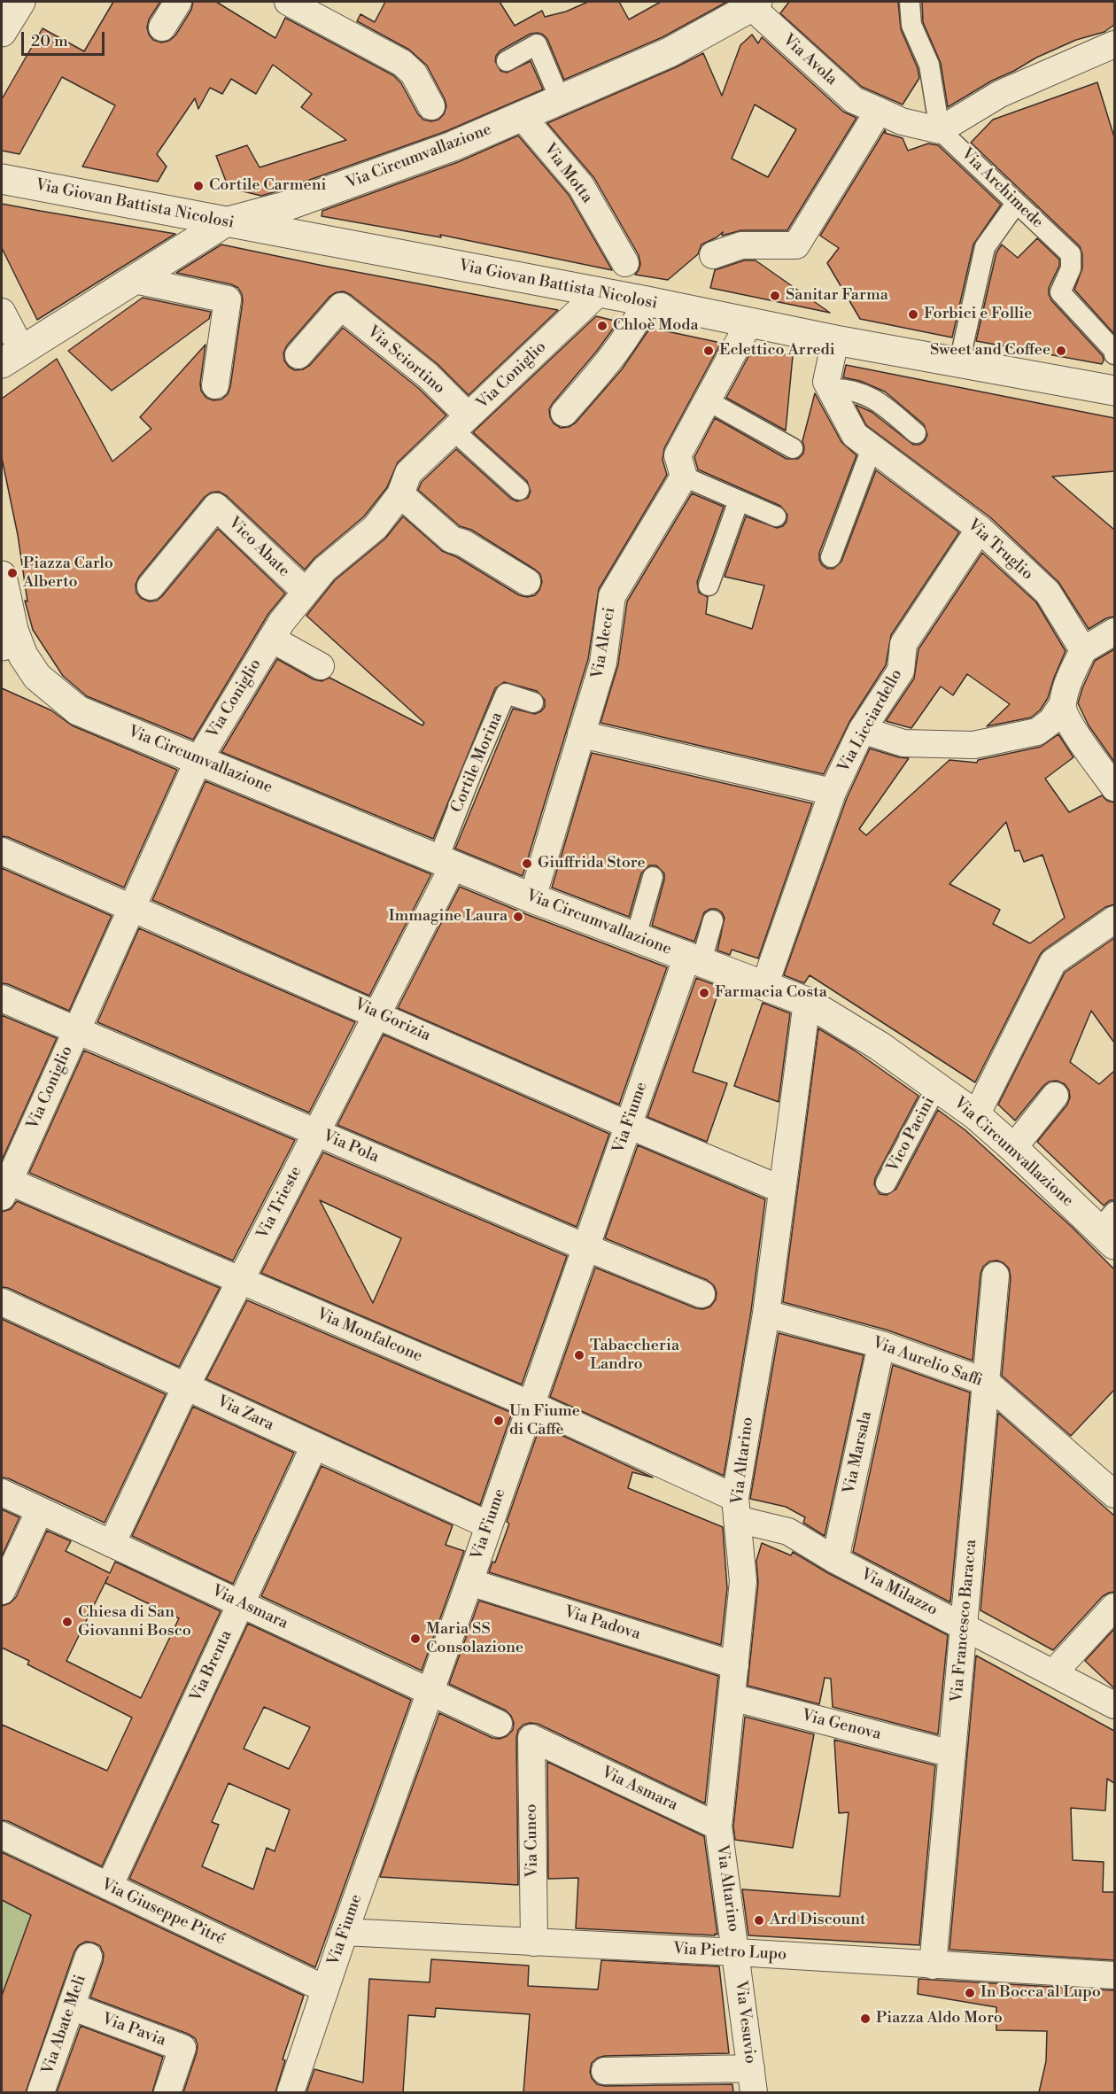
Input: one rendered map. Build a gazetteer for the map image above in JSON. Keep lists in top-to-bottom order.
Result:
{
  "streets": {
    "street": [
      "Via Avola",
      "Via Circumvallazione",
      "Via Motta",
      "Via Archimede",
      "Via Giovan Battista Nicolosi",
      "Via Sciortino",
      "Via Coniglio",
      "Vico Abate",
      "Via Truglio",
      "Via Alecci",
      "Via Licciardello",
      "Cortile Morina",
      "Via Gorizia",
      "Via Fiume",
      "Vico Pacini",
      "Via Pola",
      "Via Trieste",
      "Via Monfalcone",
      "Via Aurelio Saffi",
      "Via Zara",
      "Via Marsala",
      "Via Altarino",
      "Via Milazzo",
      "Via Asmara",
      "Via Francesco Baracca",
      "Via Padova",
      "Via Brenta",
      "Via Genova",
      "Via Cuneo",
      "Via Giuseppe Pitré",
      "Via Pietro Lupo",
      "Via Vesuvio",
      "Via Abate Meli",
      "Via Pavia"
    ]
  },
  "crossings": [
    ["Via Avola", "Via Circumvallazione"],
    ["Via Avola", "Via Archimede"],
    ["Via Circumvallazione", "Via Motta"],
    ["Via Circumvallazione", "Via Giovan Battista Nicolosi"],
    ["Via Circumvallazione", "Via Coniglio"],
    ["Via Circumvallazione", "Via Alecci"],
    ["Via Circumvallazione", "Via Licciardello"],
    ["Via Circumvallazione", "Cortile Morina"],
    ["Via Circumvallazione", "Via Fiume"],
    ["Via Circumvallazione", "Vico Pacini"],
    ["Via Circumvallazione", "Via Trieste"],
    ["Via Circumvallazione", "Via Altarino"],
    ["Via Giovan Battista Nicolosi", "Via Coniglio"],
    ["Via Giovan Battista Nicolosi", "Via Truglio"],
    ["Via Sciortino", "Via Coniglio"],
    ["Via Coniglio", "Vico Abate"],
    ["Via Coniglio", "Via Gorizia"],
    ["Via Coniglio", "Via Pola"],
    ["Via Coniglio", "Via Monfalcone"],
    ["Via Truglio", "Via Licciardello"],
    ["Cortile Morina", "Via Trieste"],
    ["Via Gorizia", "Via Fiume"],
    ["Via Gorizia", "Via Trieste"],
    ["Via Gorizia", "Via Altarino"],
    ["Via Fiume", "Via Pola"],
    ["Via Fiume", "Via Monfalcone"],
    ["Via Fiume", "Via Zara"],
    ["Via Fiume", "Via Asmara"],
    ["Via Fiume", "Via Padova"],
    ["Via Fiume", "Via Giuseppe Pitré"],
    ["Via Fiume", "Via Pietro Lupo"],
    ["Via Pola", "Via Trieste"],
    ["Via Trieste", "Via Monfalcone"],
    ["Via Trieste", "Via Zara"],
    ["Via Trieste", "Via Asmara"],
    ["Via Monfalcone", "Via Altarino"],
    ["Via Monfalcone", "Via Milazzo"],
    ["Via Aurelio Saffi", "Via Marsala"],
    ["Via Aurelio Saffi", "Via Altarino"],
    ["Via Aurelio Saffi", "Via Francesco Baracca"],
    ["Via Zara", "Via Brenta"],
    ["Via Marsala", "Via Milazzo"],
    ["Via Altarino", "Via Milazzo"],
    ["Via Altarino", "Via Asmara"],
    ["Via Altarino", "Via Padova"],
    ["Via Altarino", "Via Genova"],
    ["Via Altarino", "Via Pietro Lupo"],
    ["Via Altarino", "Via Vesuvio"],
    ["Via Milazzo", "Via Francesco Baracca"],
    ["Via Asmara", "Via Brenta"],
    ["Via Asmara", "Via Cuneo"],
    ["Via Francesco Baracca", "Via Genova"],
    ["Via Francesco Baracca", "Via Pietro Lupo"],
    ["Via Brenta", "Via Giuseppe Pitré"],
    ["Via Cuneo", "Via Pietro Lupo"],
    ["Via Pietro Lupo", "Via Vesuvio"],
    ["Via Abate Meli", "Via Pavia"]
  ],
  "places": [
    "Cortile Carmeni",
    "Sanitar Farma",
    "Forbici e Follie",
    "Chloè Moda",
    "Eclettico Arredi",
    "Sweet and Coffee",
    "Piazza Carlo Alberto",
    "Giuffrida Store",
    "Immagine Laura",
    "Farmacia Costa",
    "Tabaccheria Landro",
    "Un Fiume di Caffè",
    "Chiesa di San Giovanni Bosco",
    "Maria SS Consolazione",
    "Ard Discount",
    "In Bocca al Lupo",
    "Piazza Aldo Moro"
  ],
  "scale_bar": "20 m"
}
